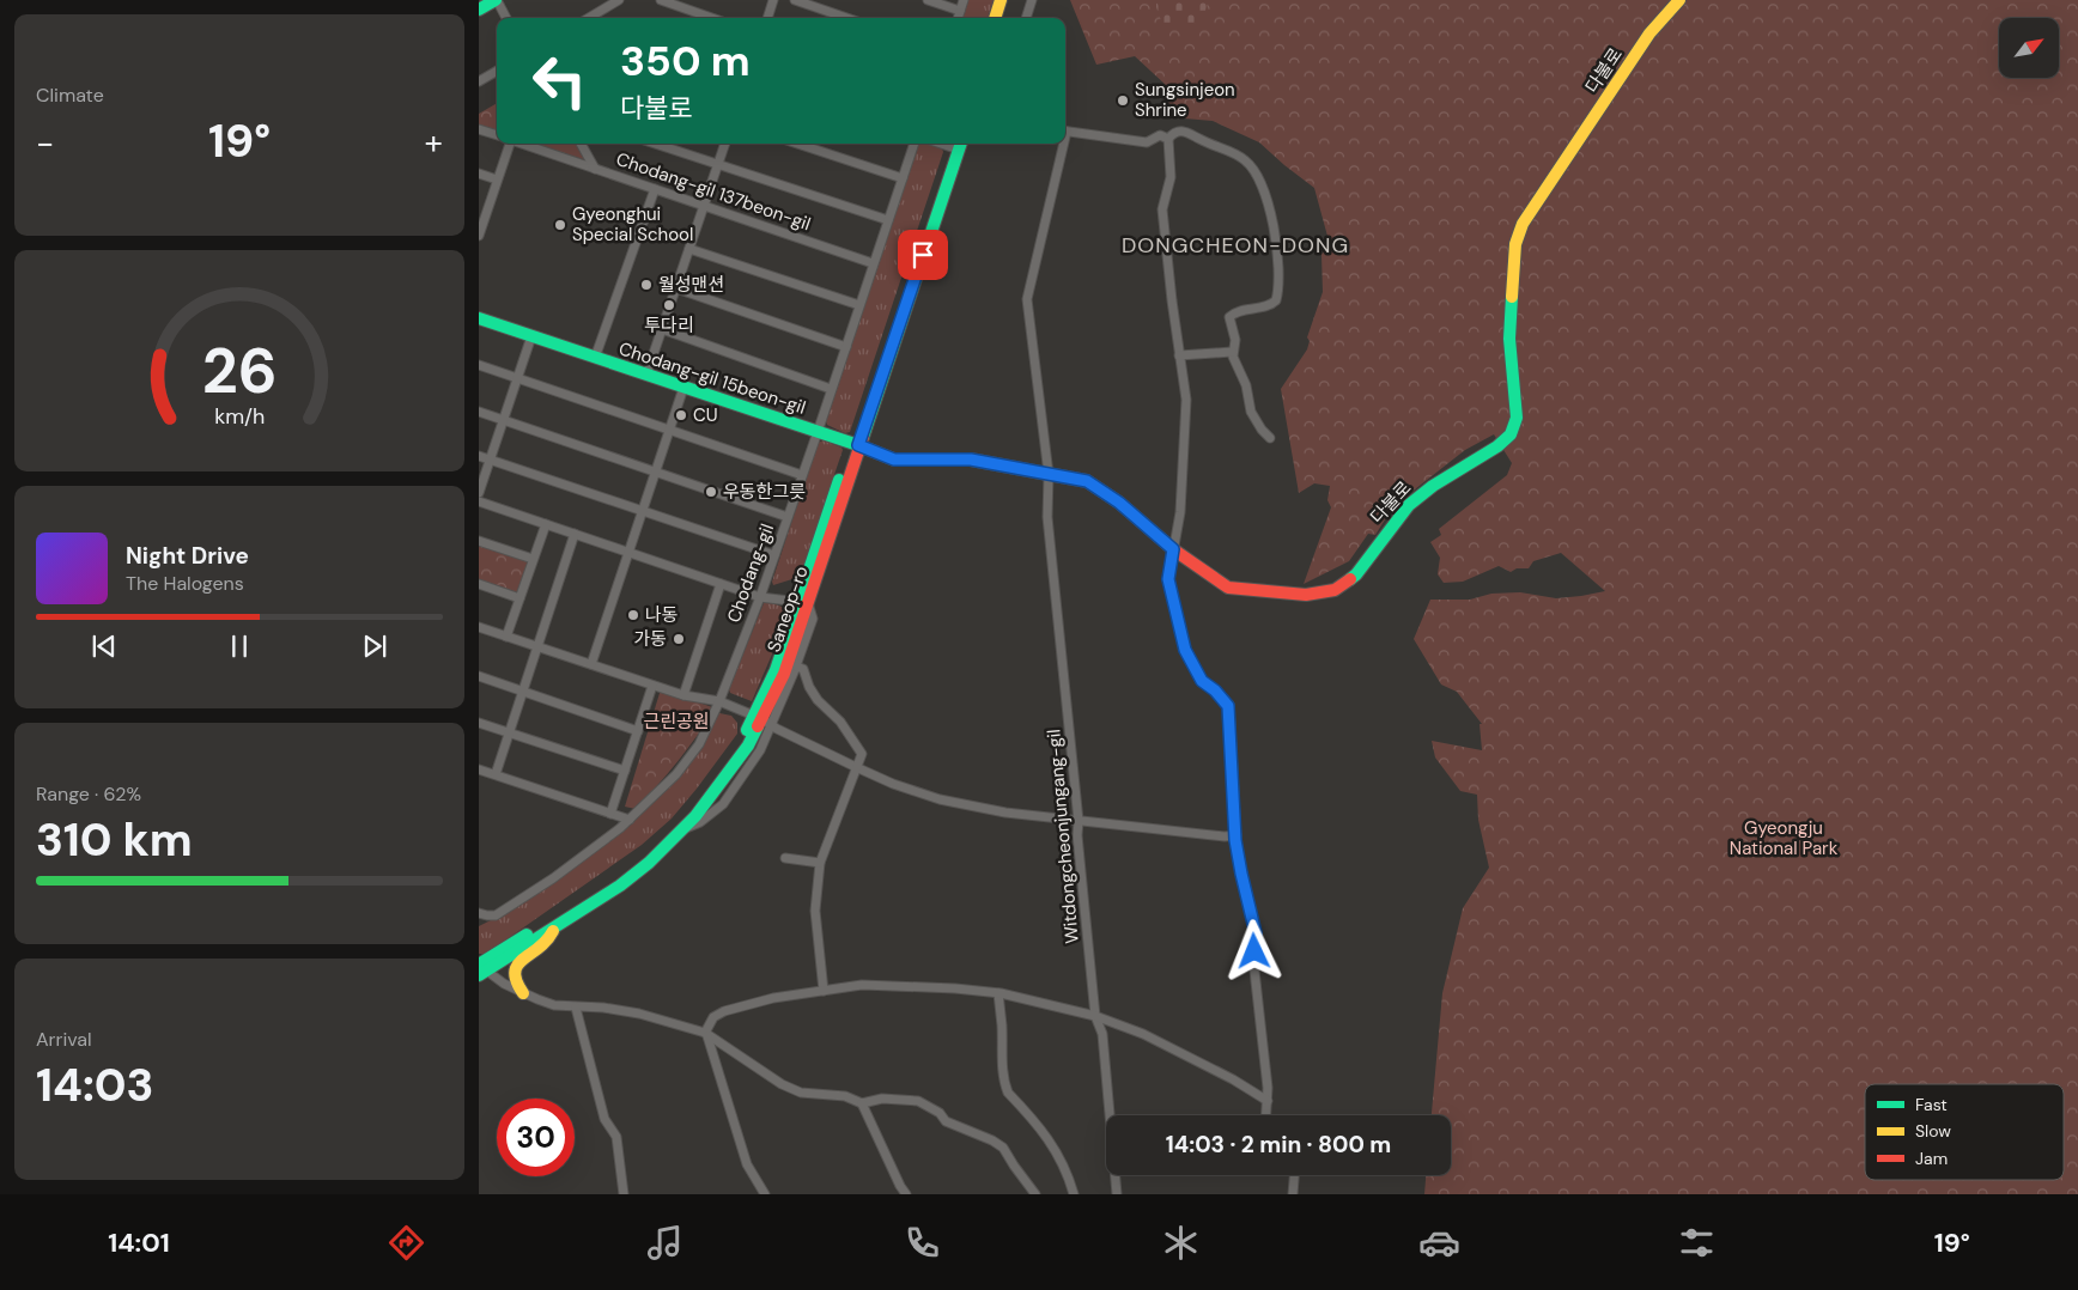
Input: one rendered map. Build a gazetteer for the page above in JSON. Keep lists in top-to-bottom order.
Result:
{
  "streets": {
    "street": [
      "다불로",
      "Chodang-gil 137beon-gil",
      "Chodang-gil 15beon-gil",
      "Chodang-gil",
      "Saneop-ro",
      "Witdongcheonjungang-gil"
    ]
  },
  "crossings": [
    ["다불로", "Chodang-gil 15beon-gil"],
    ["다불로", "Saneop-ro"],
    ["다불로", "Witdongcheonjungang-gil"],
    ["Chodang-gil 137beon-gil", "Chodang-gil 15beon-gil"],
    ["Chodang-gil 137beon-gil", "Chodang-gil"],
    ["Chodang-gil 15beon-gil", "Chodang-gil"],
    ["Chodang-gil 15beon-gil", "Saneop-ro"]
  ],
  "districts": ["DONGCHEON-DONG"],
  "parks": ["근린공원", "Gyeongju National Park"],
  "places": [
    "Sungsinjeon Shrine",
    "Gyeonghui Special School",
    "월성맨션",
    "투다리",
    "CU",
    "우동한그릇",
    "나동",
    "가동"
  ],
  "legend": ["Fast", "Slow", "Jam"],
  "north": "top right",
  "page": {
    "tile": [
      "Climate",
      ["Range · 62%", "310 km"],
      ["Arrival", "14:03"]
    ],
    "turn": ["350 m", "다불로"],
    "heat": ["−", "19°", "+"],
    "song": ["Night Drive", "The Halogens"],
    "limit": "30",
    "trip": "14:03 · 2 min · 800 m",
    "tabs": ["14:01", "19°"],
    "gauge": ["26", "km/h"]
  }
}
